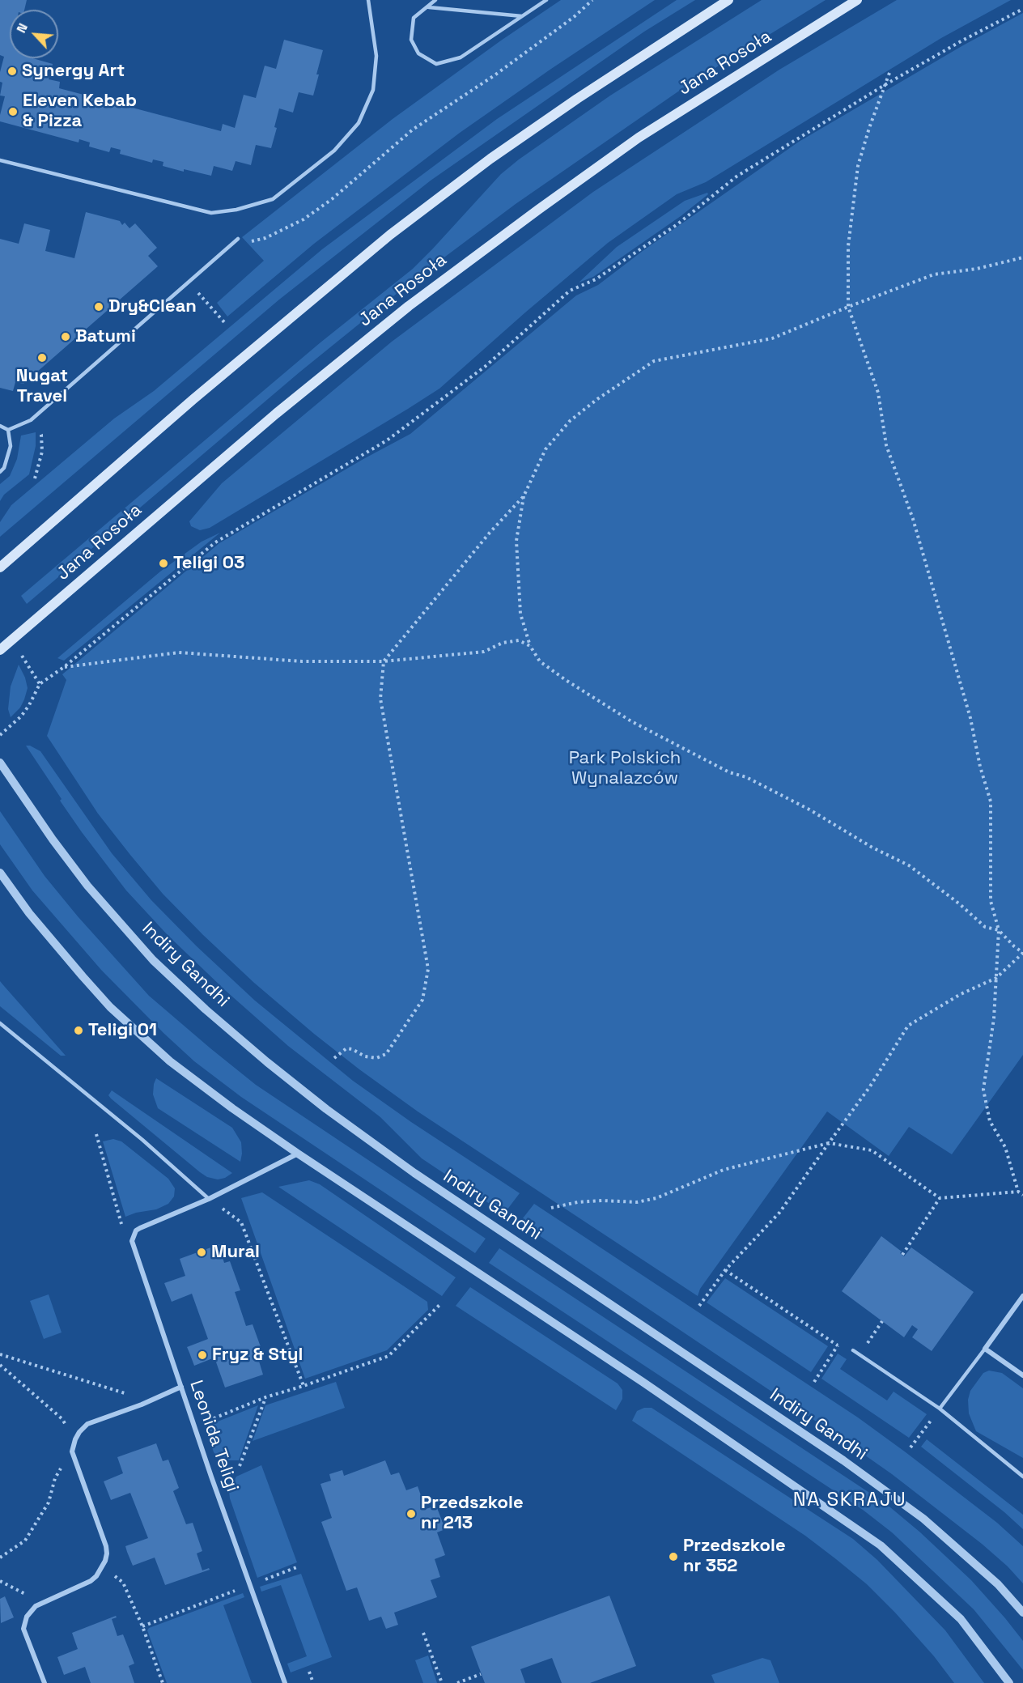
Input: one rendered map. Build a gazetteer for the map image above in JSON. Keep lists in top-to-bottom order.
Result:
{
  "streets": {
    "main road": ["Jana Rosoła"],
    "street": ["Indiry Gandhi", "Leonida Teligi"]
  },
  "districts": ["NA SKRAJU"],
  "parks": ["Park Polskich Wynalazców"],
  "places": [
    "Synergy Art",
    "Eleven Kebab & Pizza",
    "Dry&Clean",
    "Batumi",
    "Nugat Travel",
    "Teligi 03",
    "Teligi 01",
    "Mural",
    "Fryz & Styl",
    "Przedszkole nr 213",
    "Przedszkole nr 352"
  ],
  "north": "top left"
}
